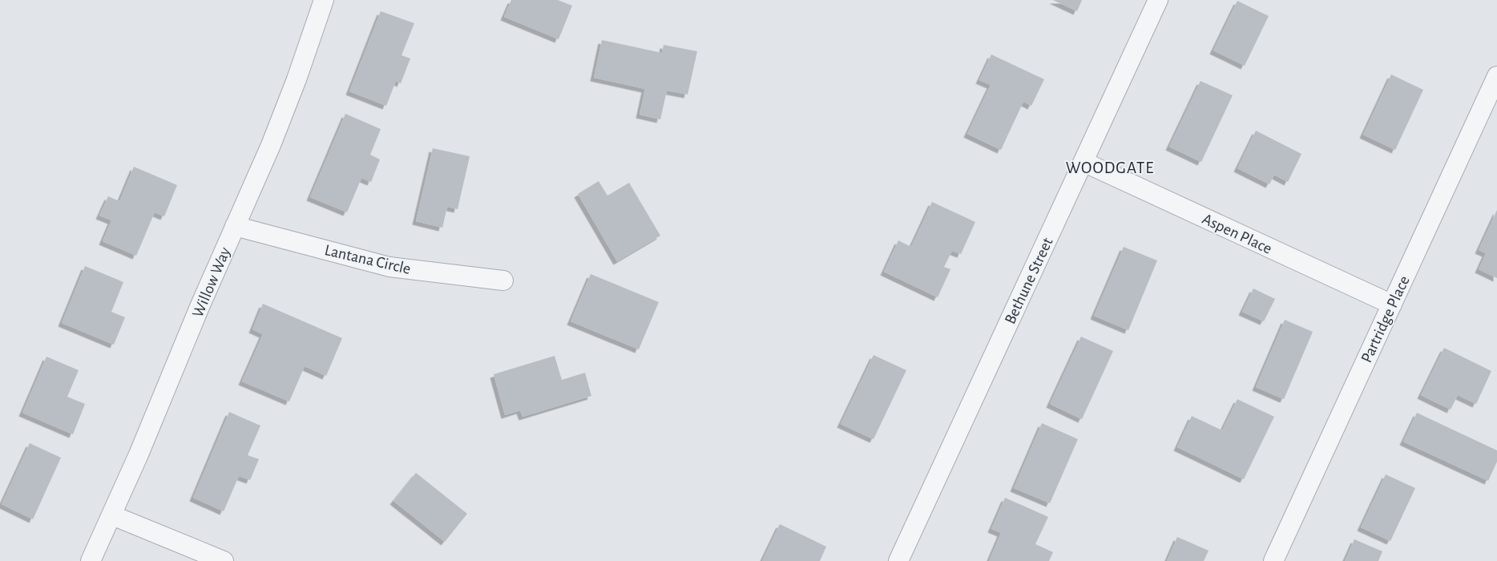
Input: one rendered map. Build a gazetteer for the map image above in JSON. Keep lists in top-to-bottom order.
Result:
{
  "streets": {
    "street": [
      "Aspen Place",
      "Lantana Circle",
      "Bethune Street",
      "Willow Way",
      "Partridge Place"
    ]
  },
  "crossings": [
    ["Aspen Place", "Bethune Street"],
    ["Aspen Place", "Partridge Place"],
    ["Lantana Circle", "Willow Way"]
  ],
  "districts": ["WOODGATE"]
}
